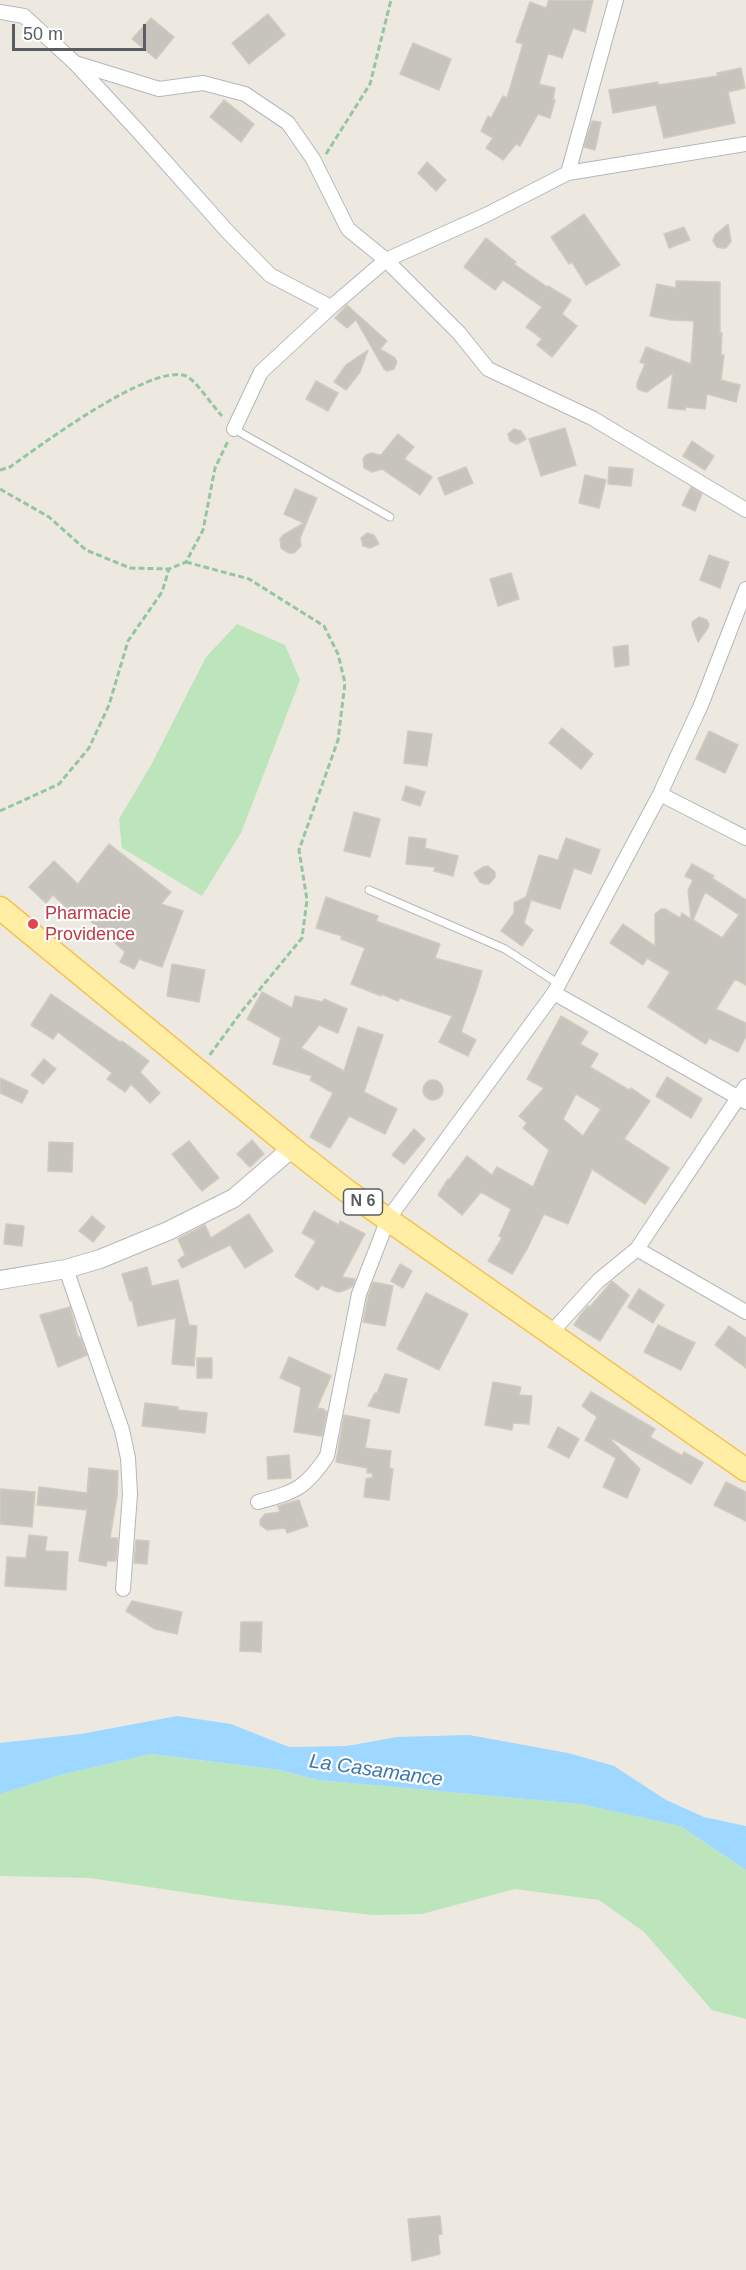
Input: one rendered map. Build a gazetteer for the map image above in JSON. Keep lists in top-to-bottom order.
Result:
{
  "streets": {
    "main road": ["N 6"]
  },
  "water": ["La Casamance"],
  "places": ["Pharmacie Providence"],
  "scale_bar": "50 m"
}
